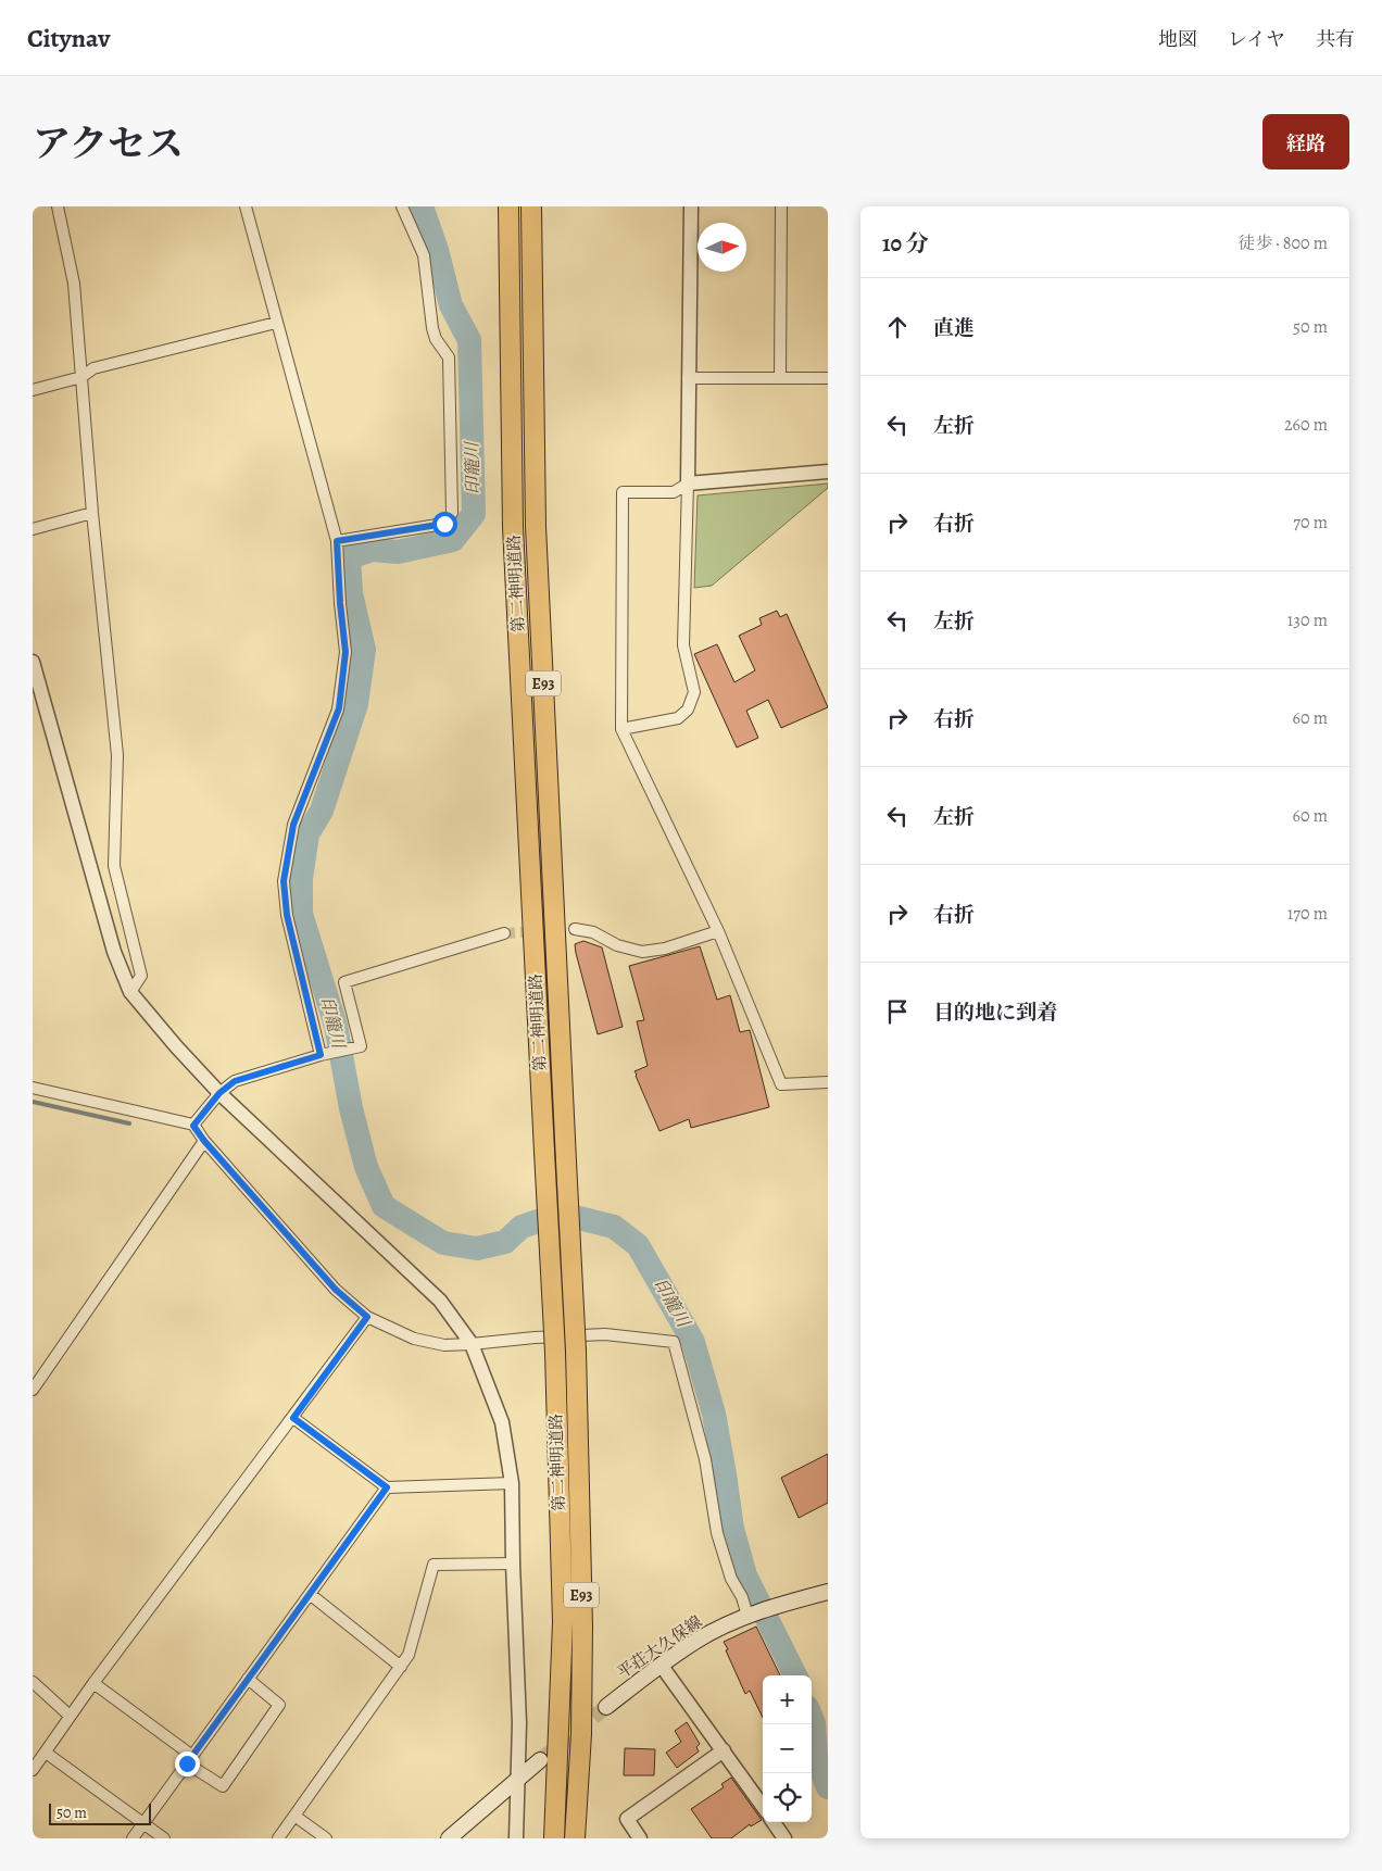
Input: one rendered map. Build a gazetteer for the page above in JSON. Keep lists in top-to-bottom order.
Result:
{
  "streets": {
    "highway": ["第二神明道路", "E93"],
    "main road": ["平荘大久保線"]
  },
  "water": ["印籠川"],
  "scale_bar": "50 m",
  "north": "right",
  "page": {
    "header": "Citynav",
    "nav": ["地図", "レイヤ", "共有"],
    "title": "アクセス",
    "buttons": "経路",
    "heading": ["10 分", "徒歩 · 800 m"],
    "list": [
      ["直進", "50 m"],
      ["左折", "260 m"],
      ["右折", "70 m"],
      ["左折", "130 m"],
      ["右折", "60 m"],
      ["左折", "60 m"],
      ["右折", "170 m"],
      "目的地に到着"
    ],
    "map_buttons": ["+", "−"],
    "scale": "50 m"
  }
}
